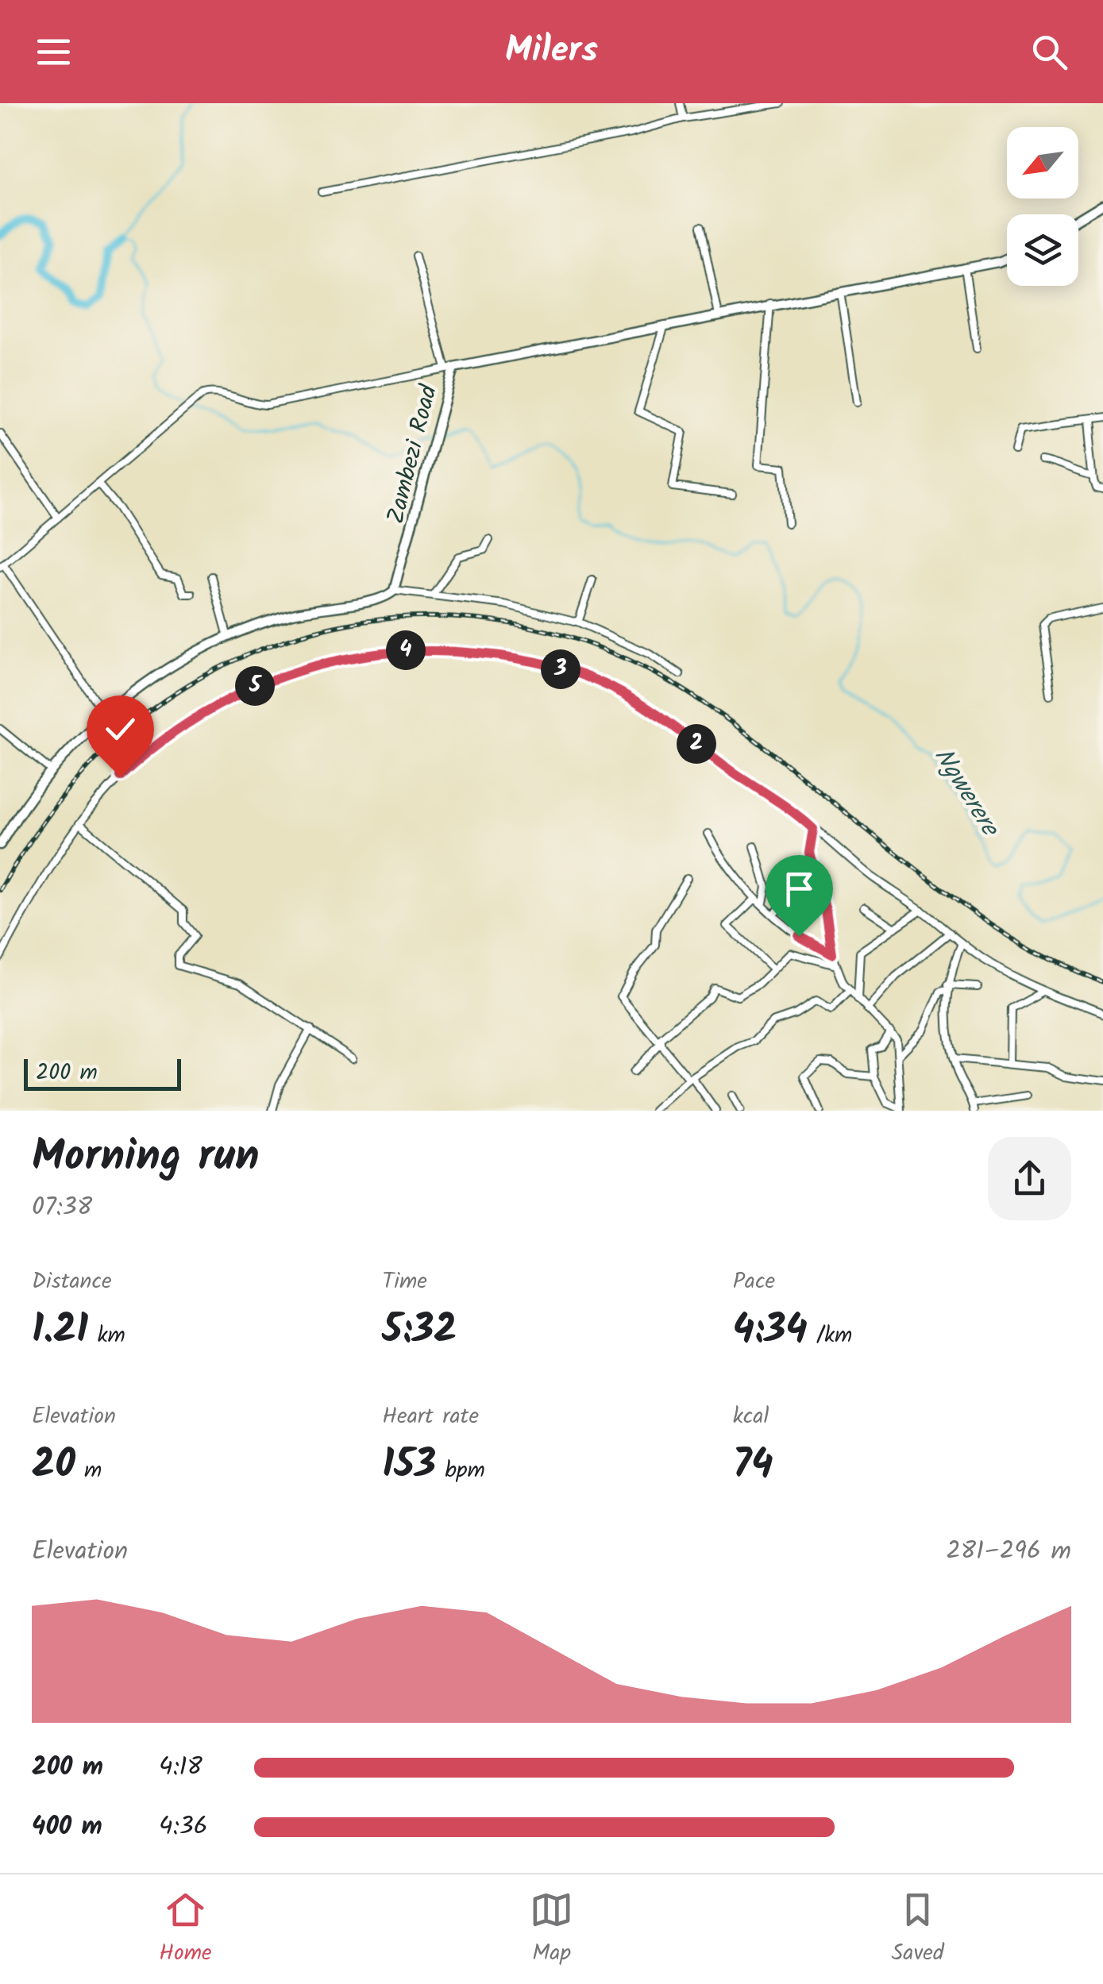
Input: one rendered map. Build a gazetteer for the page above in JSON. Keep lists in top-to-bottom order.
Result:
{
  "streets": {
    "main road": ["Zambezi Road"]
  },
  "water": ["Ngwerere"],
  "scale_bar": "200 m",
  "north": "bottom left",
  "page": {
    "header": "Milers",
    "pins": [
      "4",
      "3",
      "5",
      "2"
    ],
    "scale": "200 m",
    "heading": ["Morning run", "07:38"],
    "stats": [
      ["Distance", "1.21 km"],
      ["Time", "5:32"],
      ["Pace", "4:34 /km"],
      ["Elevation", "20 m"],
      ["Heart rate", "153 bpm"],
      ["kcal", "74"]
    ],
    "chart": ["Elevation", "281–296 m"],
    "list": [
      {
        "name": "200 m",
        "note": "4:18"
      },
      {
        "name": "400 m",
        "note": "4:36"
      }
    ],
    "tabs": ["Home", "Map", "Saved"]
  }
}
